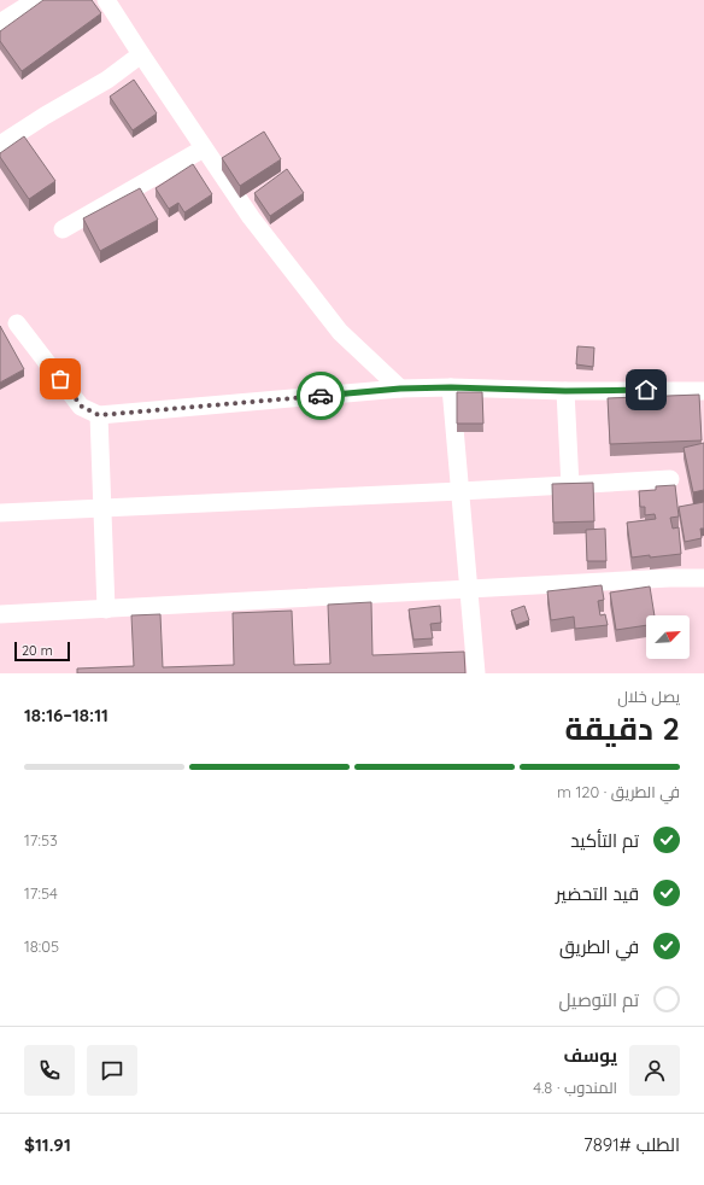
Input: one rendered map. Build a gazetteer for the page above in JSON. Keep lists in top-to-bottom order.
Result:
{
  "scale_bar": "20 m",
  "north": "top right",
  "page": {
    "scale": "20 m",
    "heading": ["2 دقيقة", "يصل خلال", "18:11–18:16"],
    "panel": [
      "يوسف",
      "المندوب · 4.8",
      "الطلب #7891",
      "$11.91"
    ],
    "bar": "في الطريق · 120 m",
    "list": [
      ["تم التأكيد", "17:53"],
      ["قيد التحضير", "17:54"],
      ["في الطريق", "18:05"],
      "تم التوصيل"
    ]
  }
}
